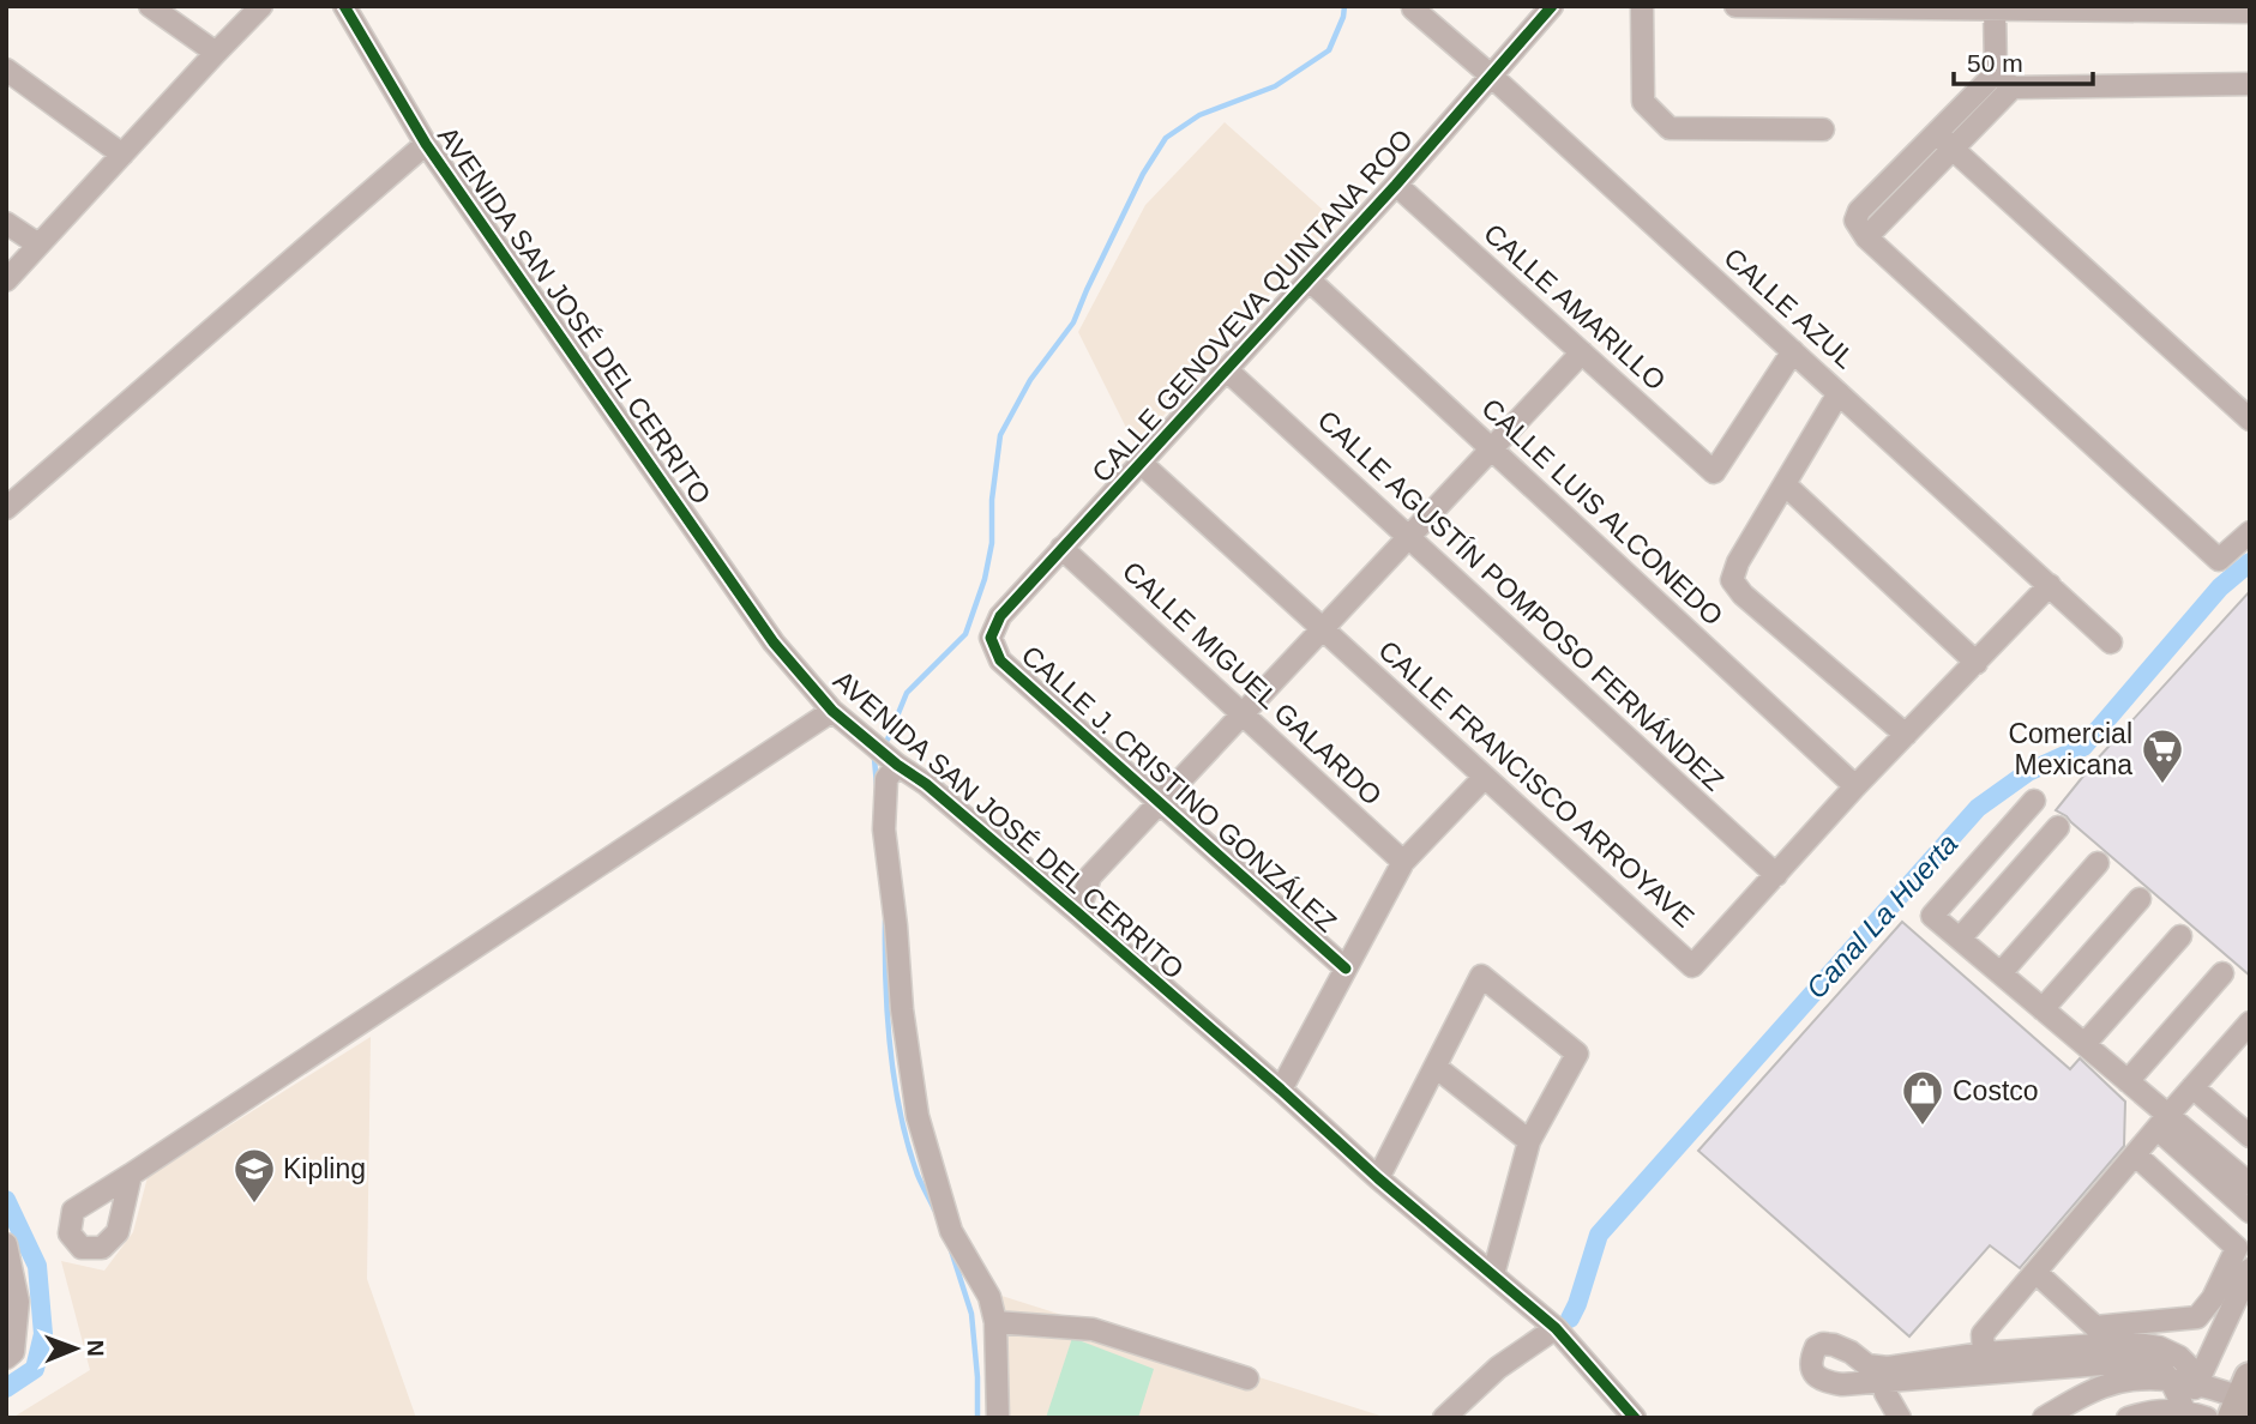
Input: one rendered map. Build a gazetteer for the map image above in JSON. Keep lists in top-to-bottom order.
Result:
{
  "streets": {
    "street": [
      "CALLE GENOVEVA QUINTANA ROO",
      "CALLE AMARILLO",
      "CALLE AZUL",
      "AVENIDA SAN JOSÉ DEL CERRITO",
      "CALLE LUIS ALCONEDO",
      "CALLE AGUSTÍN POMPOSO FERNÁNDEZ",
      "CALLE MIGUEL GALARDO",
      "CALLE FRANCISCO ARROYAVE",
      "CALLE J. CRISTINO GONZÁLEZ"
    ]
  },
  "crossings": [
    ["CALLE GENOVEVA QUINTANA ROO", "CALLE AMARILLO"],
    ["CALLE GENOVEVA QUINTANA ROO", "CALLE AZUL"],
    ["CALLE GENOVEVA QUINTANA ROO", "CALLE LUIS ALCONEDO"],
    ["CALLE GENOVEVA QUINTANA ROO", "CALLE AGUSTÍN POMPOSO FERNÁNDEZ"],
    ["CALLE GENOVEVA QUINTANA ROO", "CALLE MIGUEL GALARDO"],
    ["CALLE GENOVEVA QUINTANA ROO", "CALLE FRANCISCO ARROYAVE"],
    ["CALLE GENOVEVA QUINTANA ROO", "CALLE J. CRISTINO GONZÁLEZ"],
    ["CALLE AMARILLO", "CALLE AZUL"],
    ["CALLE AZUL", "CALLE FRANCISCO ARROYAVE"],
    ["CALLE LUIS ALCONEDO", "CALLE FRANCISCO ARROYAVE"],
    ["CALLE AGUSTÍN POMPOSO FERNÁNDEZ", "CALLE FRANCISCO ARROYAVE"]
  ],
  "water": ["Canal La Huerta"],
  "places": {
    "supermarket": ["Comercial Mexicana"],
    "shop": ["Costco"],
    "school or university": ["Kipling"]
  },
  "scale_bar": "50 m",
  "north": "right"
}
